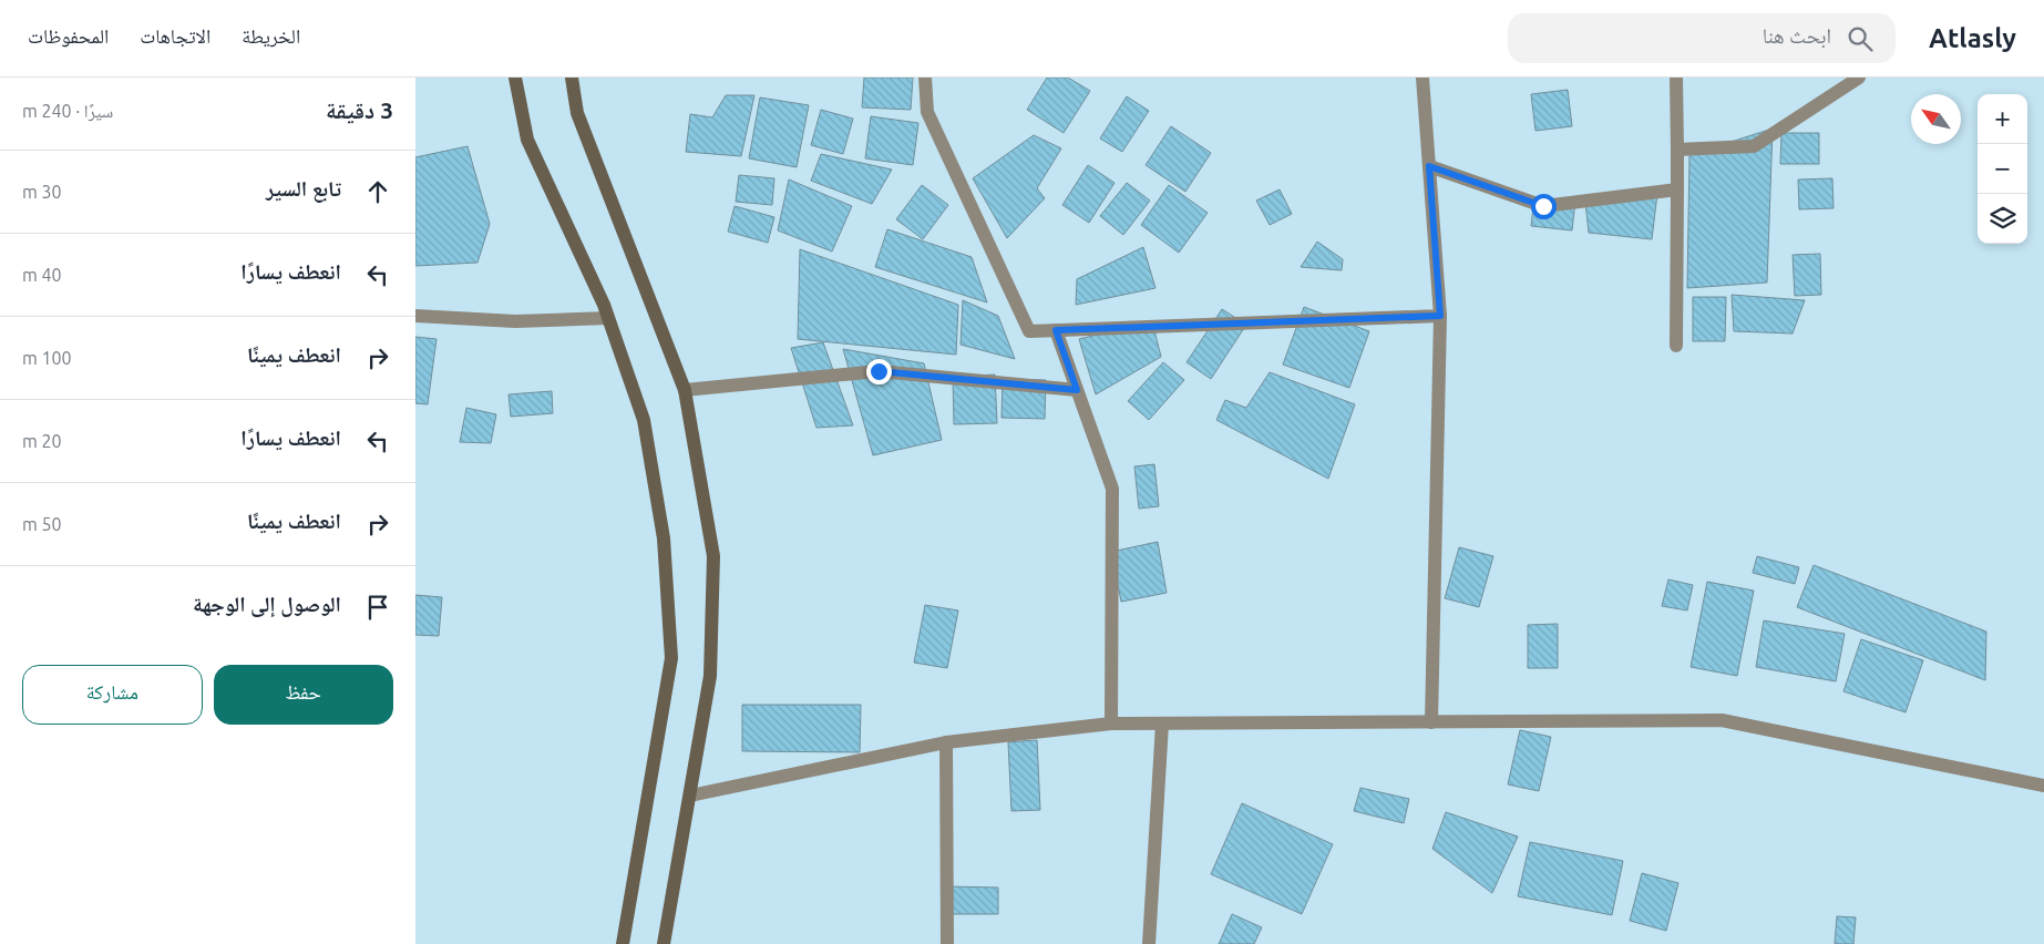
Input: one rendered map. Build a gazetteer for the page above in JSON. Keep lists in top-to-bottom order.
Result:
{
  "north": "top left",
  "page": {
    "header": "Atlasly",
    "search": "ابحث هنا",
    "nav": ["الخريطة", "الاتجاهات", "المحفوظات"],
    "heading": ["3 دقيقة", "سيرًا · 240 m"],
    "map_buttons": ["+", "−"],
    "list": [
      ["تابع السير", "30 m"],
      ["انعطف يسارًا", "40 m"],
      ["انعطف يمينًا", "100 m"],
      ["انعطف يسارًا", "20 m"],
      ["انعطف يمينًا", "50 m"],
      "الوصول إلى الوجهة"
    ],
    "buttons": ["حفظ", "مشاركة"]
  }
}
